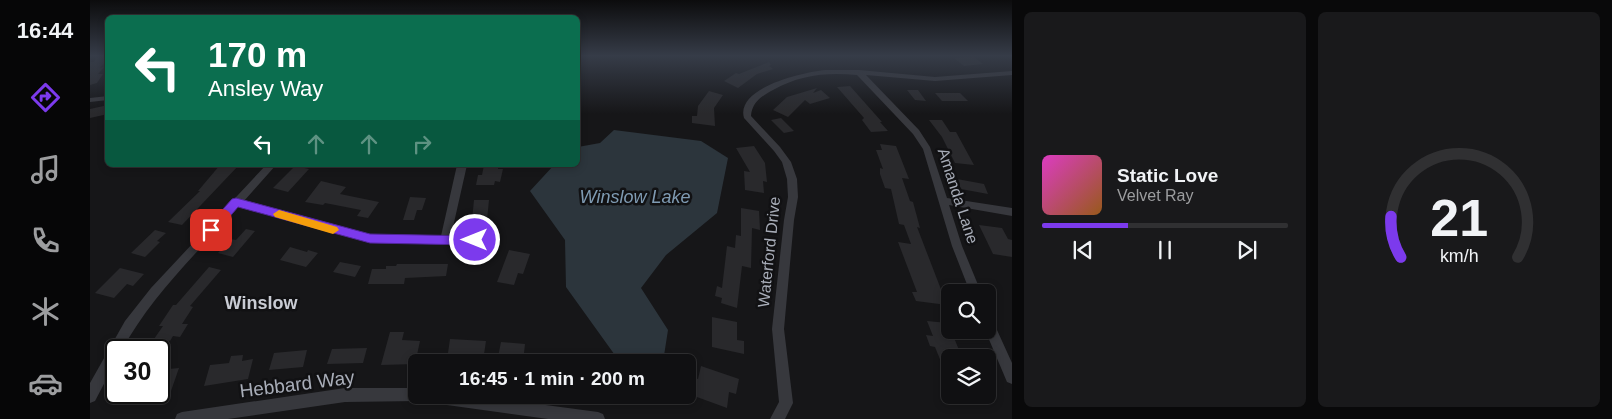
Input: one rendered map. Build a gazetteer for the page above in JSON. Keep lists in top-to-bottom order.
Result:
{
  "streets": {
    "street": ["Amanda Lane", "Waterford Drive", "Hebbard Way"]
  },
  "districts": ["Winslow"],
  "water": ["Winslow Lake"],
  "page": {
    "tabs": "16:44",
    "turn": ["170 m", "Ansley Way"],
    "song": ["Static Love", "Velvet Ray"],
    "limit": "30",
    "trip": "16:45 · 1 min · 200 m",
    "gauge": ["21", "km/h"]
  }
}
